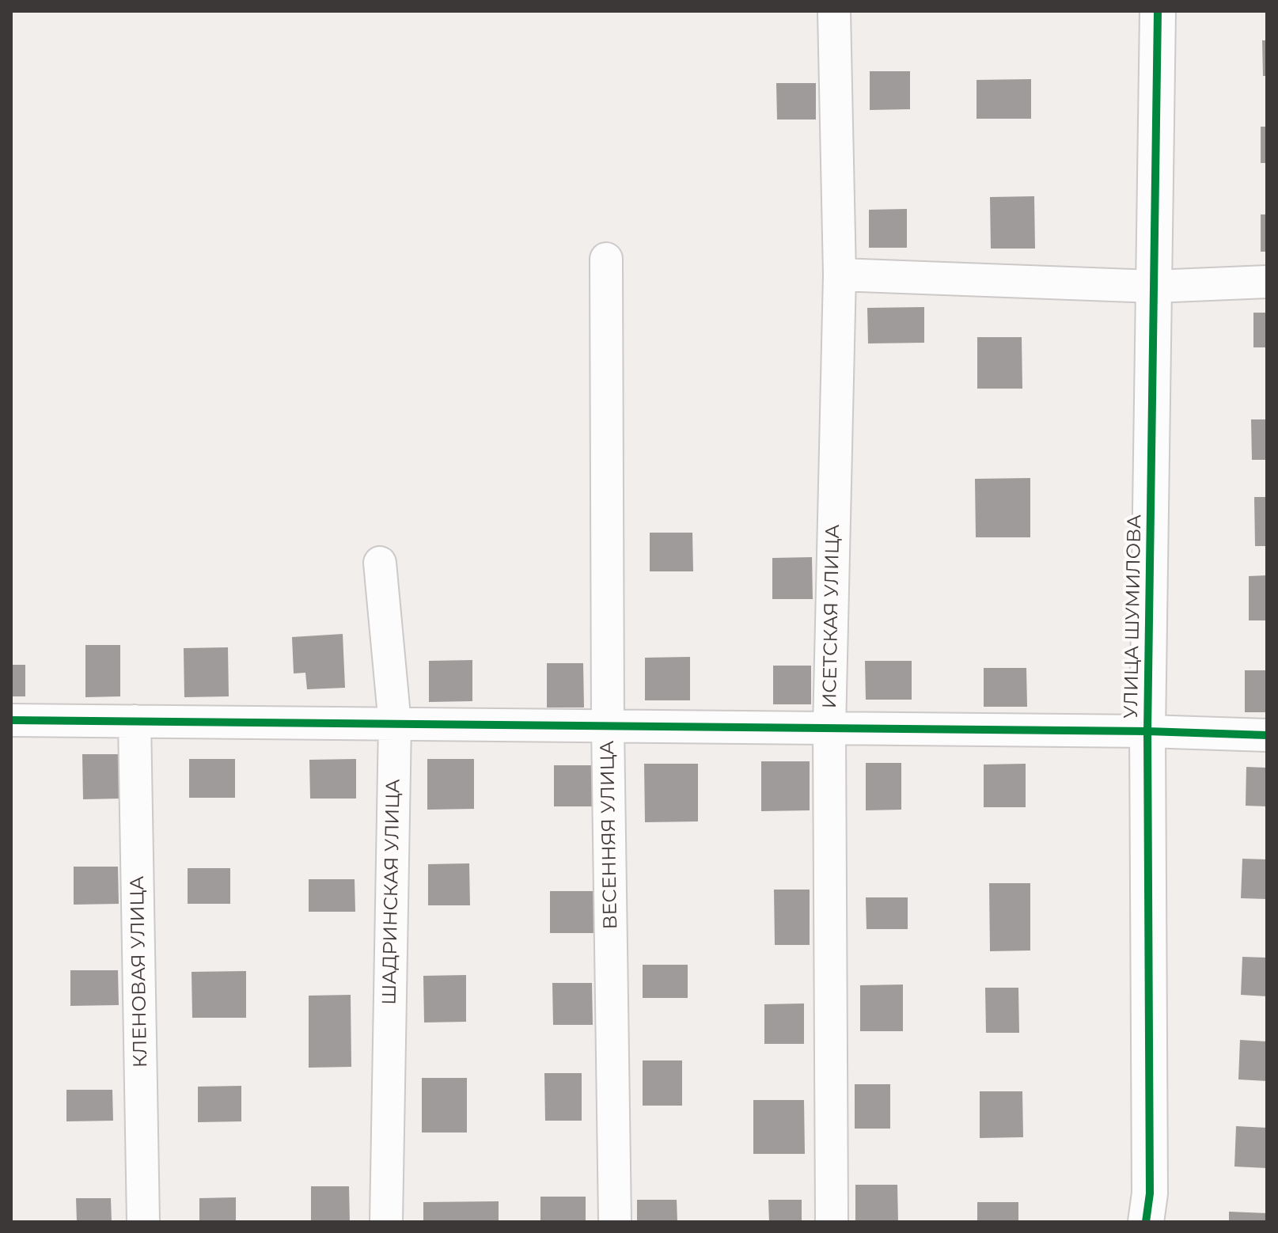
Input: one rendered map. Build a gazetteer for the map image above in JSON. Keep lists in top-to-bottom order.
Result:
{
  "streets": {
    "street": [
      "ИСЕТСКАЯ УЛИЦА",
      "УЛИЦА ШУМИЛОВА",
      "ВЕСЕННЯЯ УЛИЦА",
      "ШАДРИНСКАЯ УЛИЦА",
      "КЛЕНОВАЯ УЛИЦА"
    ]
  }
}
